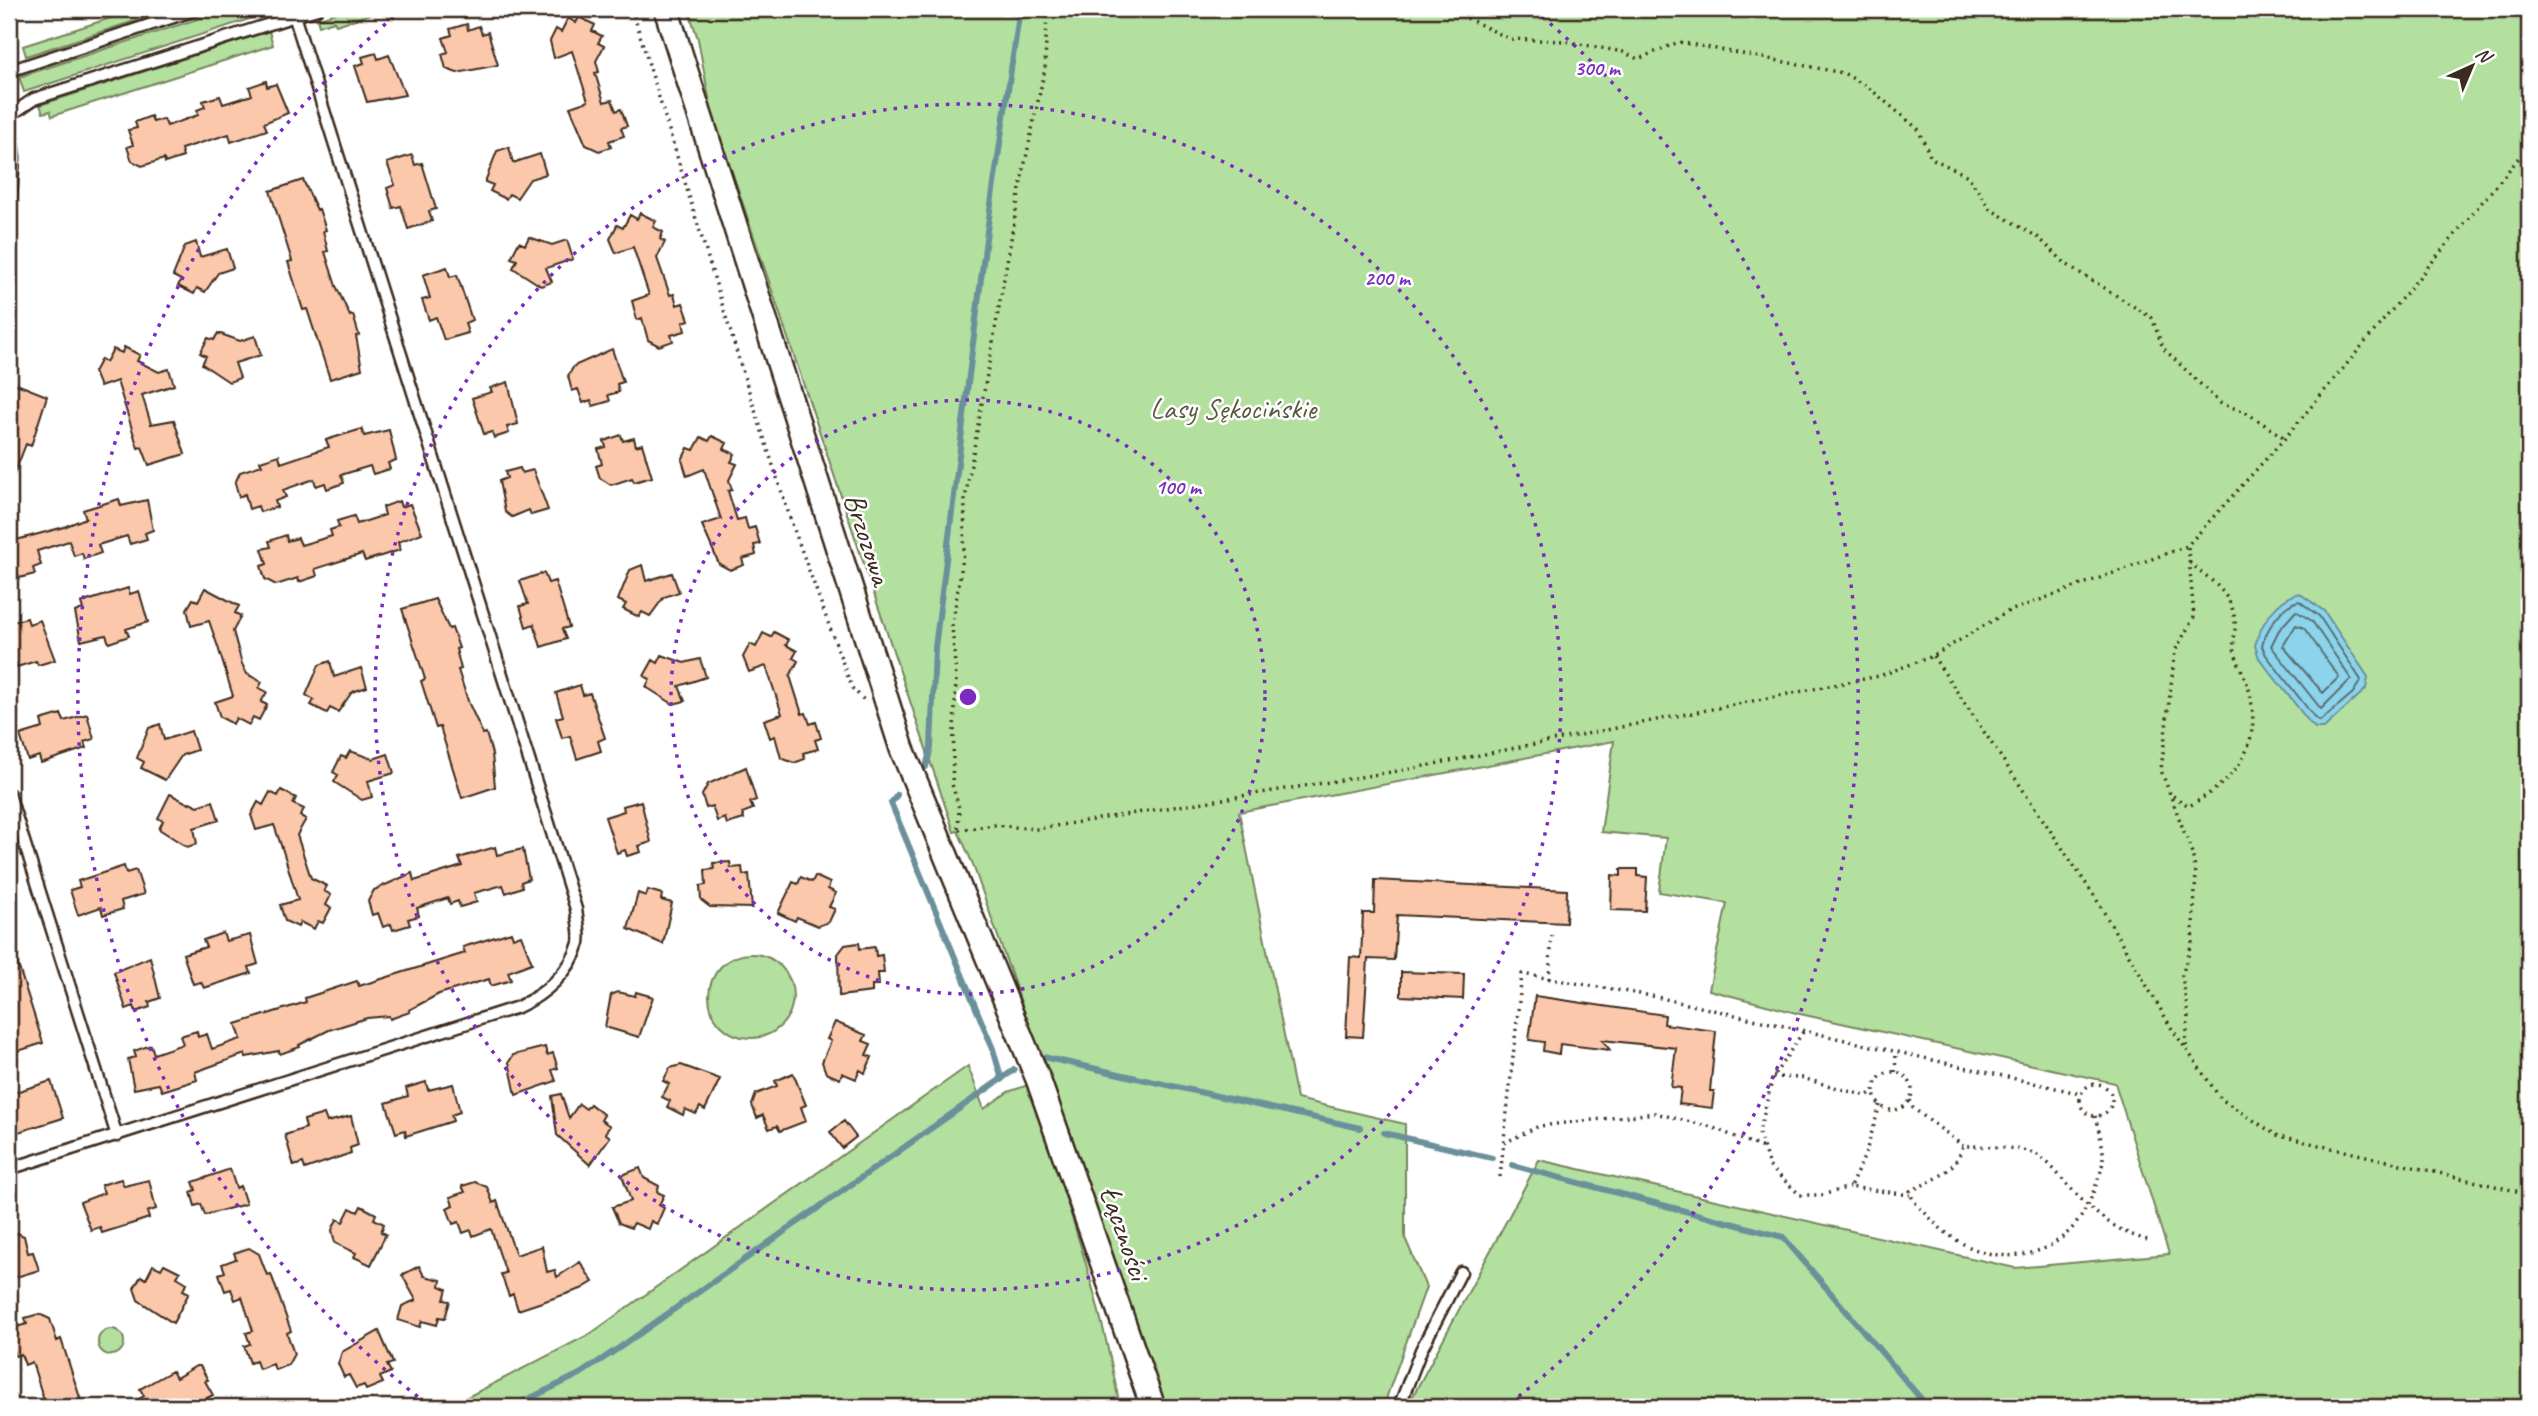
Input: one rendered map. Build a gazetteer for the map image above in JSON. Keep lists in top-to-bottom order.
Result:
{
  "streets": {
    "street": ["Brzozowa", "Łączności"]
  },
  "crossings": [
    ["Brzozowa", "Łączności"]
  ],
  "parks": ["Lasy Sękocińskie"],
  "north": "top right",
  "rings": ["300 m", "200 m", "100 m"]
}
